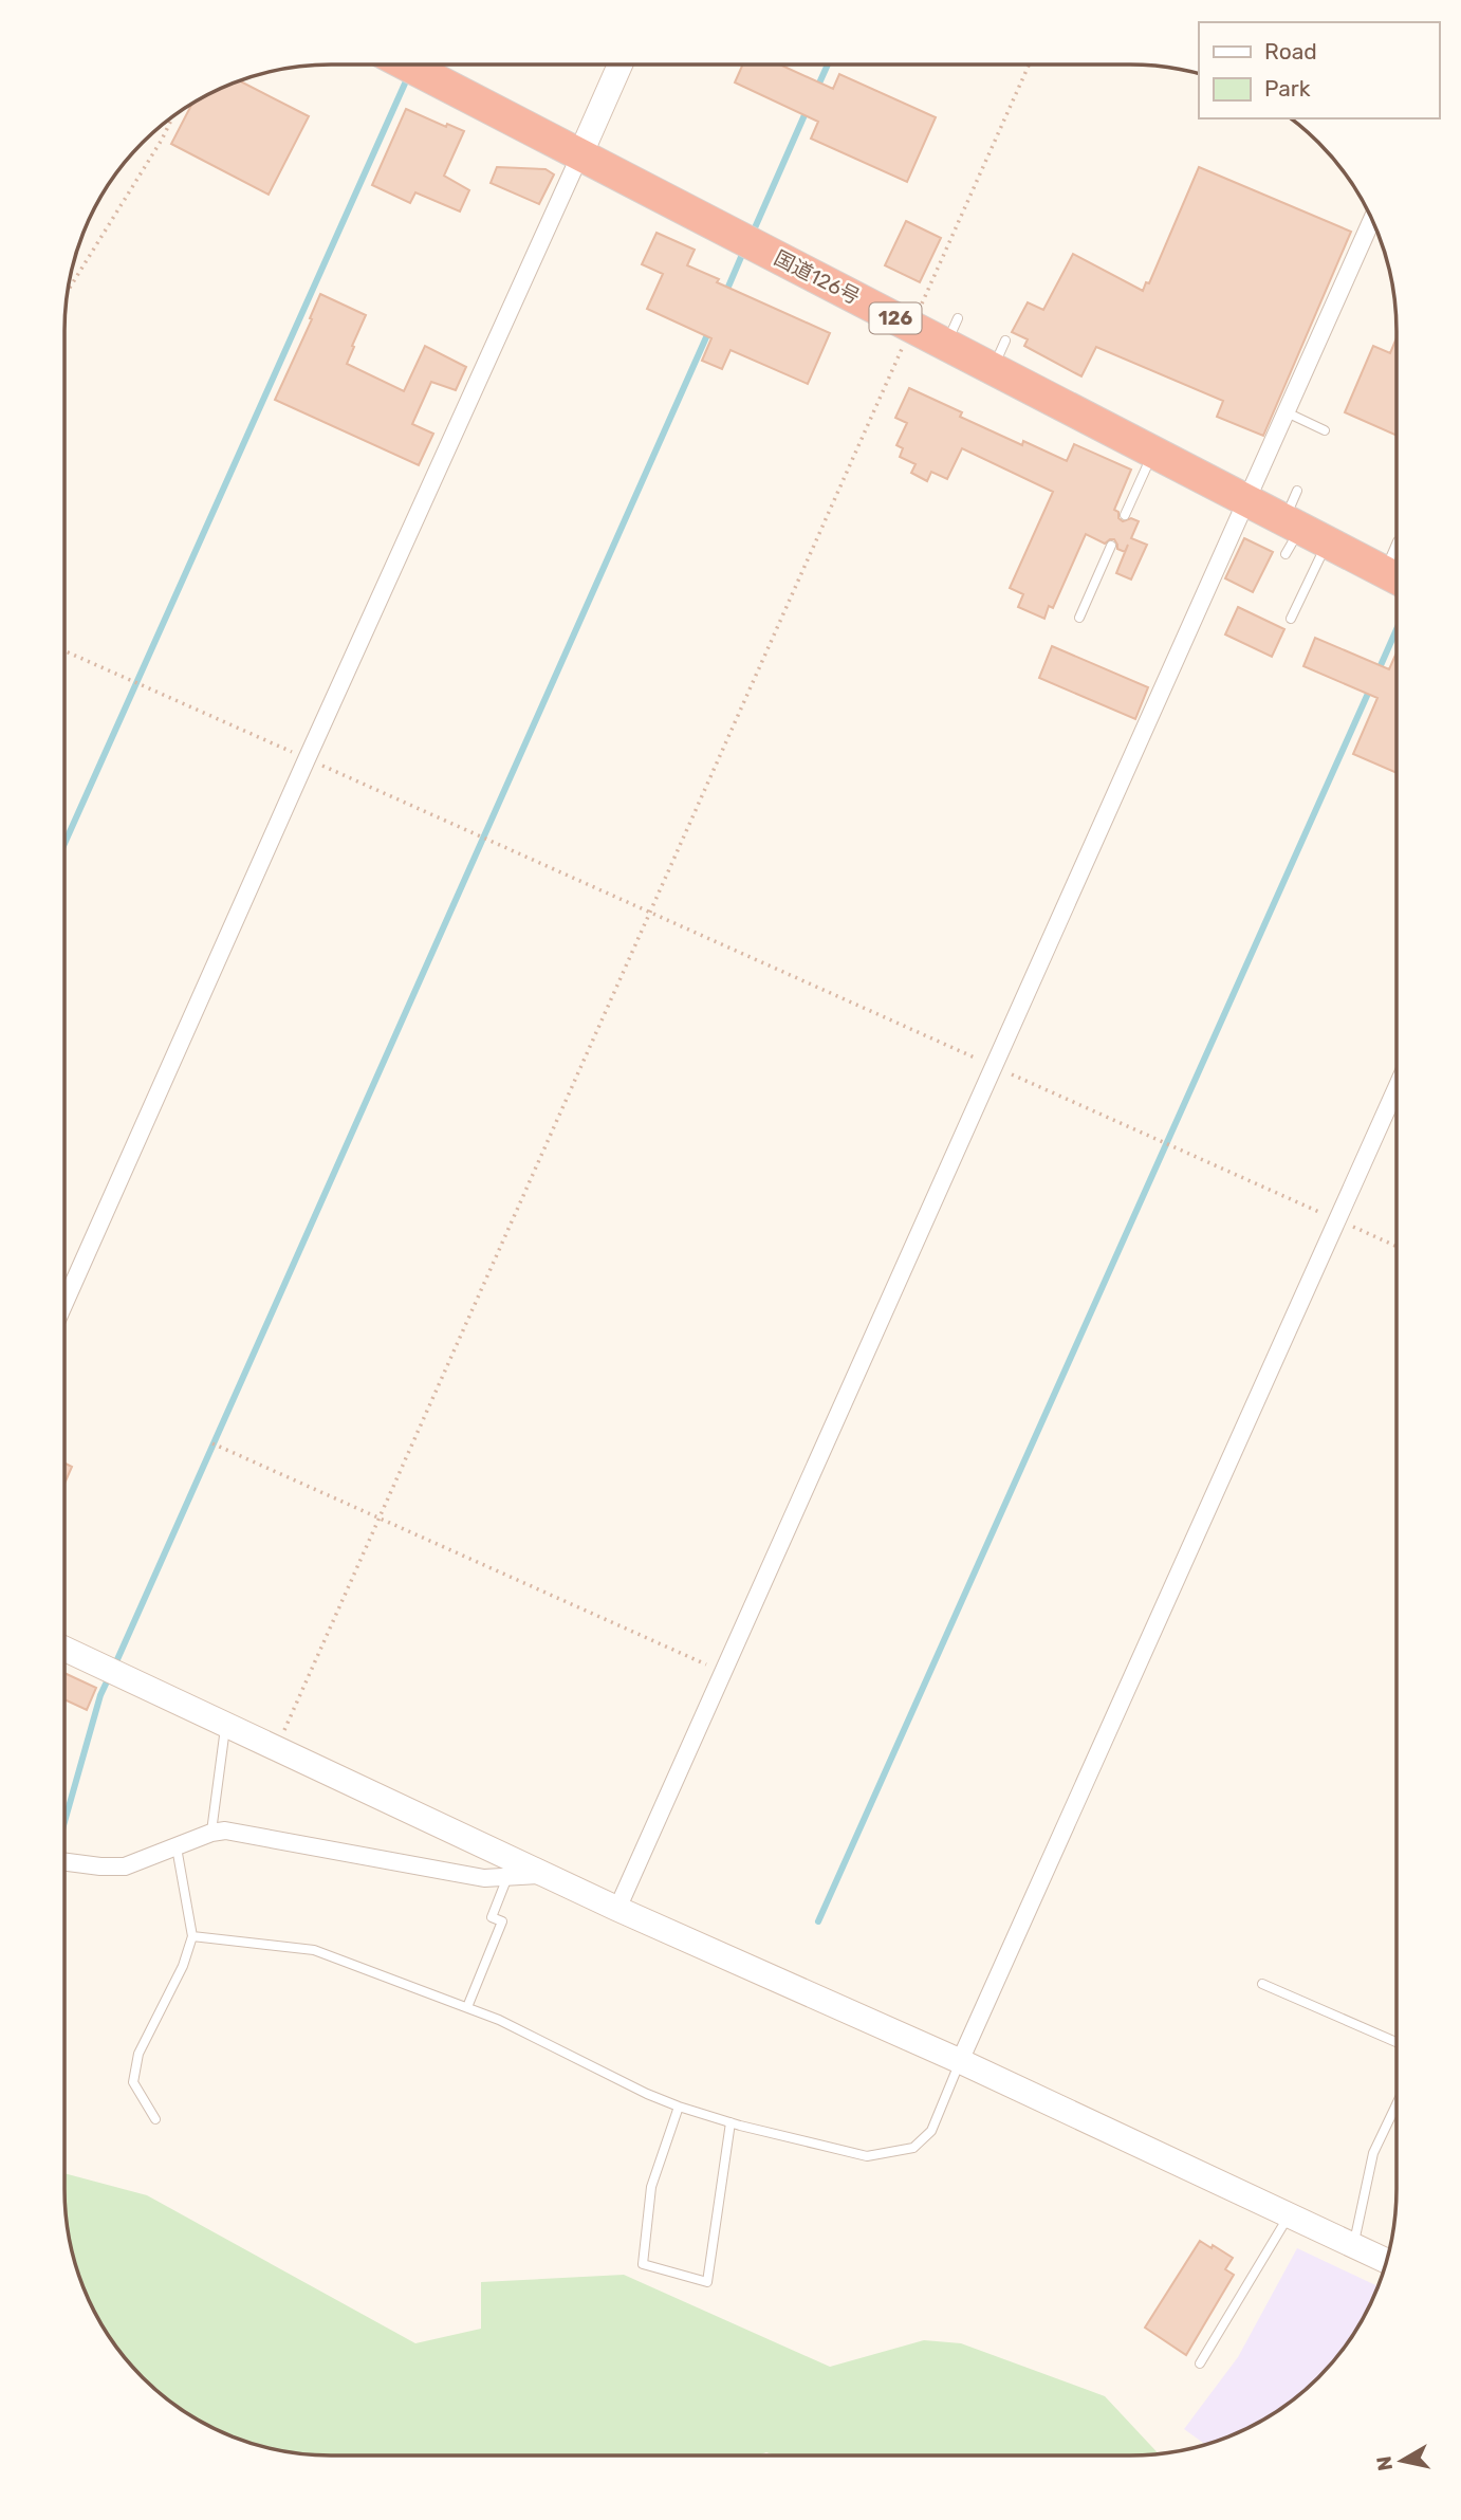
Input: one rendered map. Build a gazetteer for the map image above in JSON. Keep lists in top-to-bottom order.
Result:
{
  "streets": {
    "highway": ["国道126号", "126"]
  },
  "legend": ["Road", "Park"],
  "north": "left"
}
